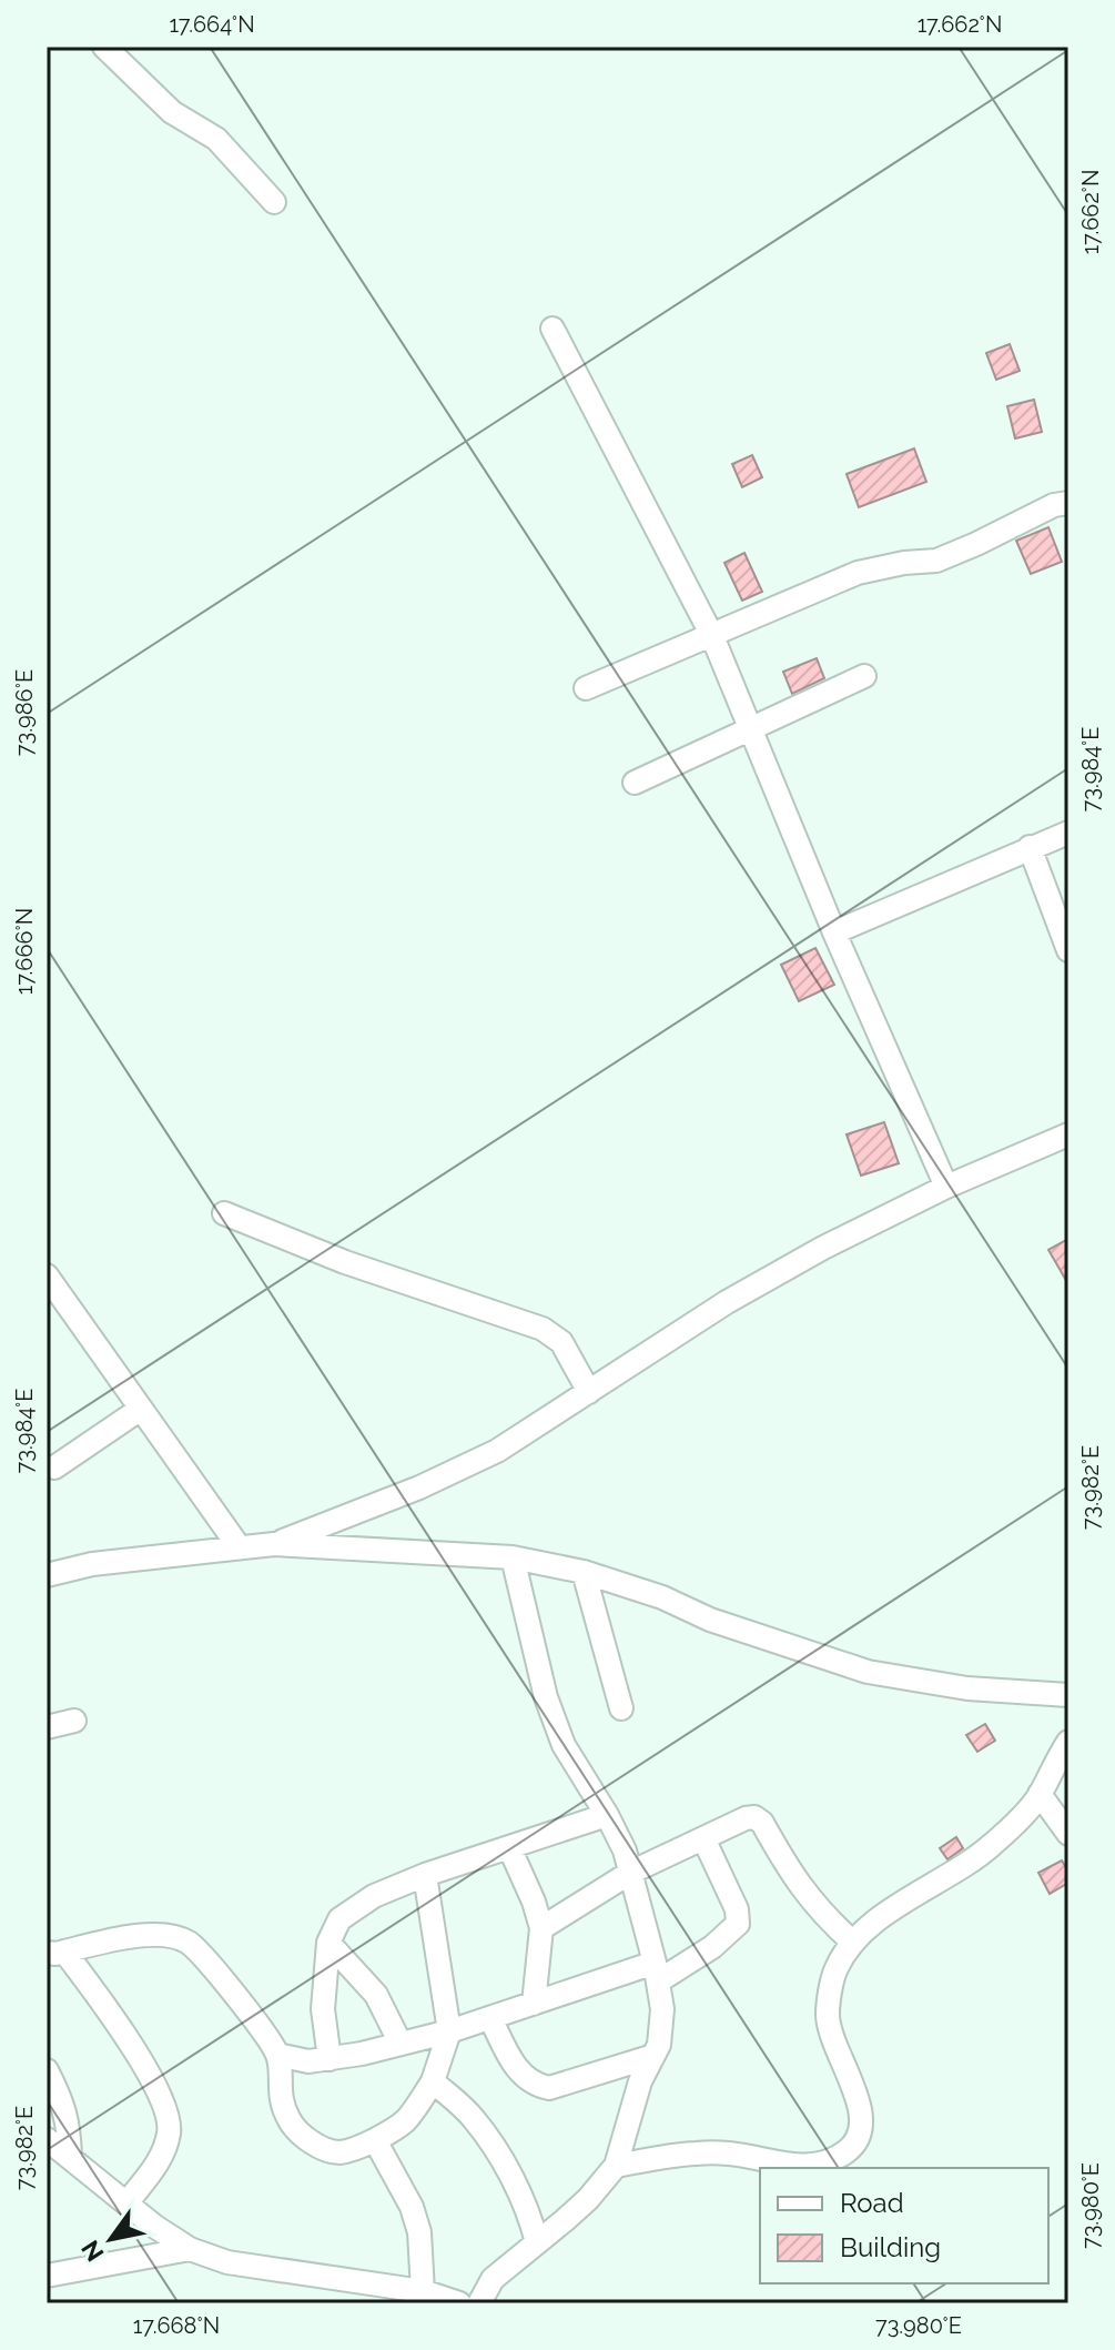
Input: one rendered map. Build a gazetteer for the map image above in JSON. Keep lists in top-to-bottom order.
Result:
{
  "legend": ["Road", "Building"],
  "north": "bottom left",
  "coordinates": [
    "17.664°N",
    "17.662°N",
    "73.986°E",
    "73.984°E",
    "17.666°N",
    "73.982°E",
    "73.980°E",
    "17.668°N"
  ]
}
